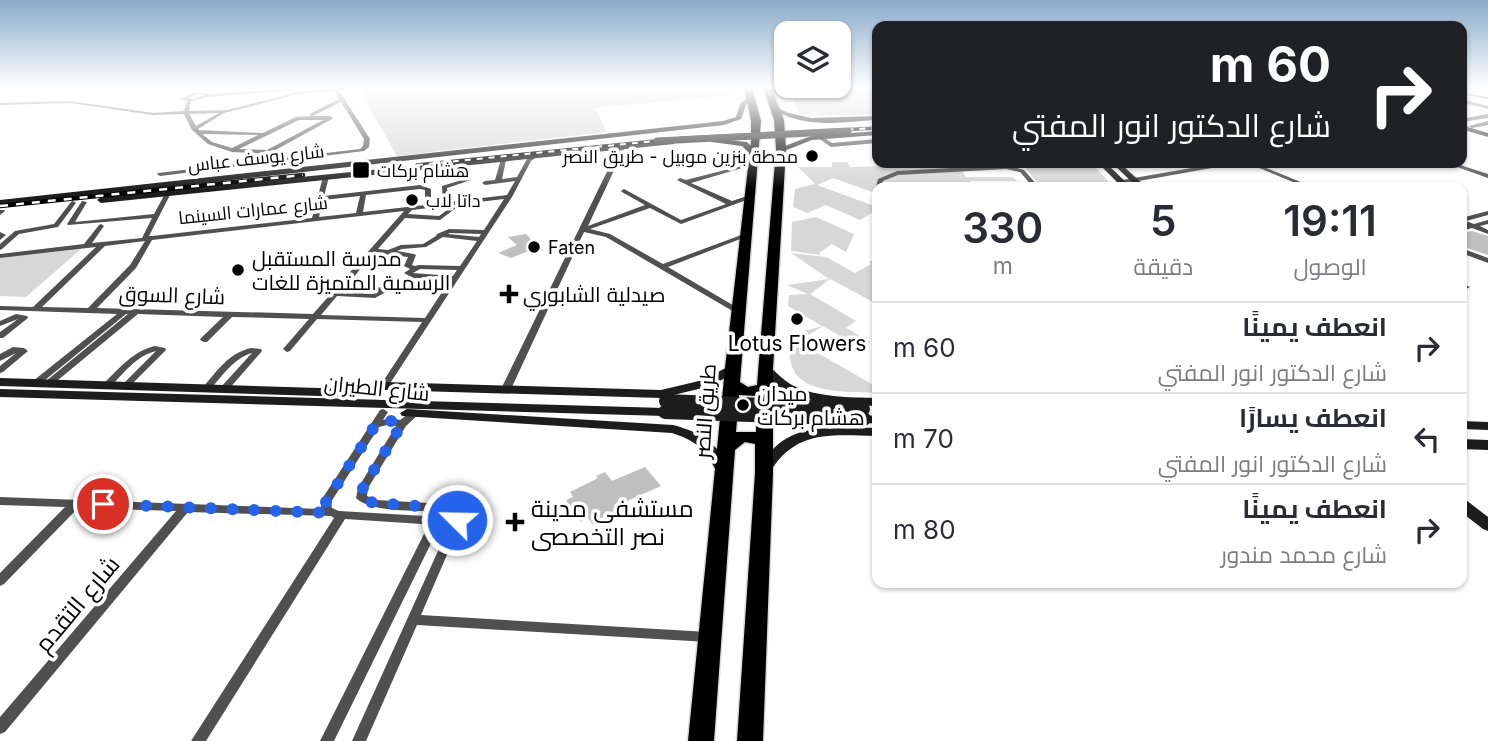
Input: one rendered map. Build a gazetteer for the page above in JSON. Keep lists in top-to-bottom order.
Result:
{
  "streets": {
    "highway": ["طريق النصر"],
    "main road": ["شارع يوسف عباس", "شارع الطيران"],
    "street": ["شارع عمارات السينما", "شارع السوق", "شارع التقدم"]
  },
  "crossings": [
    ["شارع الطيران", "طريق النصر"]
  ],
  "places": {
    "other": [
      "محطة بنزين موبيل - طريق النصر",
      "داتا لاب",
      "Faten",
      "مدرسة المستقبل الرسمية المتميزة للغات",
      "Lotus Flowers",
      "ميدان هشام بركات"
    ],
    "transit": ["هشام بركات"],
    "health": ["صيدلية الشابوري", "مستشفى مدينة نصر التخصصى"]
  },
  "page": {
    "turn": ["60 m", "شارع الدكتور انور المفتي"],
    "eta": [
      "19:11",
      "الوصول",
      "5",
      "دقيقة",
      "330",
      "m"
    ],
    "list": [
      {
        "name": "انعطف يمينًا",
        "note": "شارع الدكتور انور المفتي",
        "value": "60 m"
      },
      {
        "name": "انعطف يسارًا",
        "note": "شارع الدكتور انور المفتي",
        "value": "70 m"
      },
      {
        "name": "انعطف يمينًا",
        "note": "شارع محمد مندور",
        "value": "80 m"
      }
    ]
  }
}
